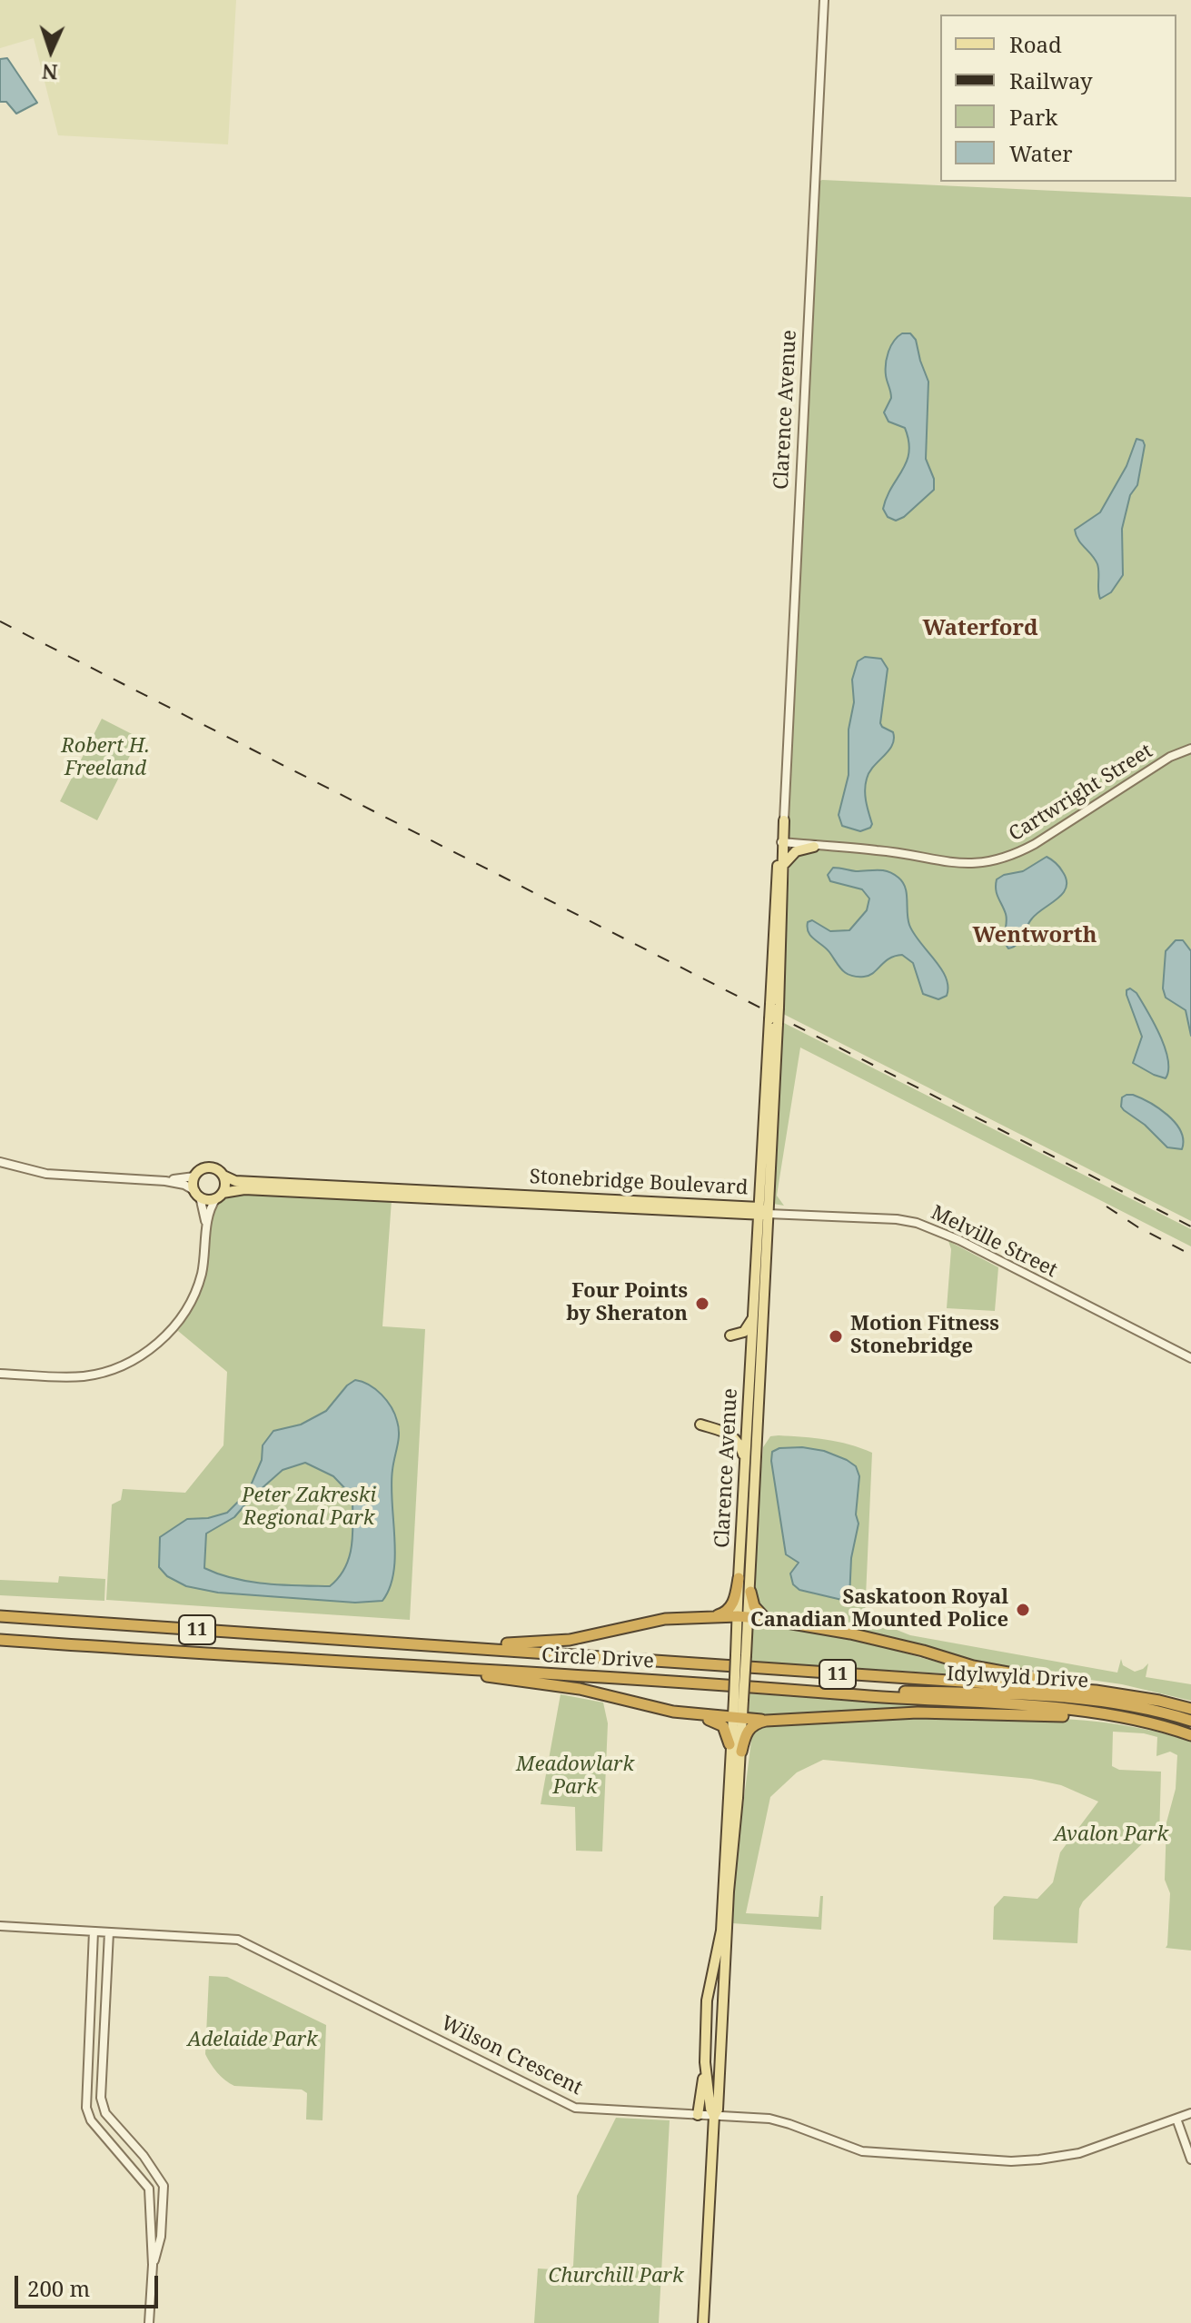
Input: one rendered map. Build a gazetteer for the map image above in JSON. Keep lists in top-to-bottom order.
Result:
{
  "streets": {
    "highway": ["11", "Circle Drive", "Idylwyld Drive"],
    "main road": ["Clarence Avenue", "Stonebridge Boulevard"],
    "street": ["Cartwright Street", "Melville Street", "Wilson Crescent"]
  },
  "crossings": [
    ["Clarence Avenue", "Cartwright Street"],
    ["Clarence Avenue", "Stonebridge Boulevard"],
    ["Clarence Avenue", "Melville Street"],
    ["Clarence Avenue", "Wilson Crescent"],
    ["Stonebridge Boulevard", "Melville Street"],
    ["Circle Drive", "Idylwyld Drive"]
  ],
  "districts": ["Waterford", "Wentworth"],
  "parks": [
    "Robert H. Freeland",
    "Peter Zakreski Regional Park",
    "Meadowlark Park",
    "Avalon Park",
    "Adelaide Park",
    "Churchill Park"
  ],
  "places": ["Four Points by Sheraton", "Motion Fitness Stonebridge", "Saskatoon Royal Canadian Mounted Police"],
  "legend": [
    "Road",
    "Railway",
    "Park",
    "Water"
  ],
  "scale_bar": "200 m",
  "north": "bottom"
}
